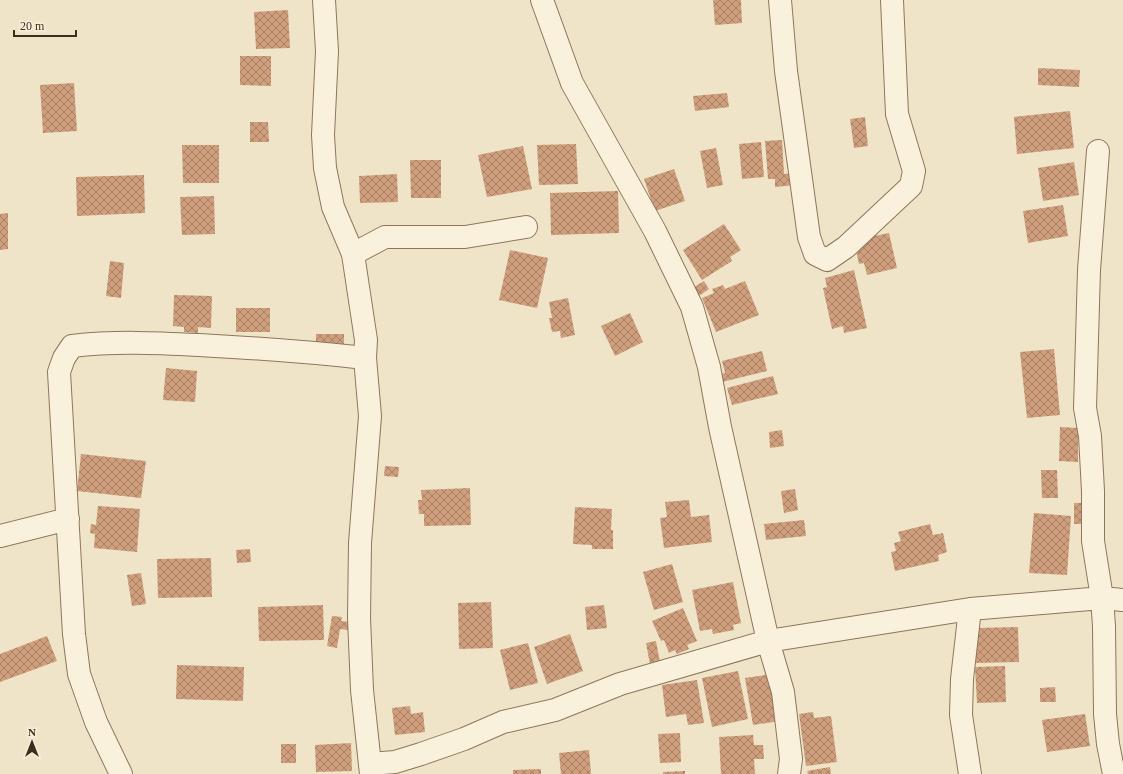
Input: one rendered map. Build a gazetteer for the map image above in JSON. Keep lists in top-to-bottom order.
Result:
{
  "scale_bar": "20 m",
  "north": "top"
}
